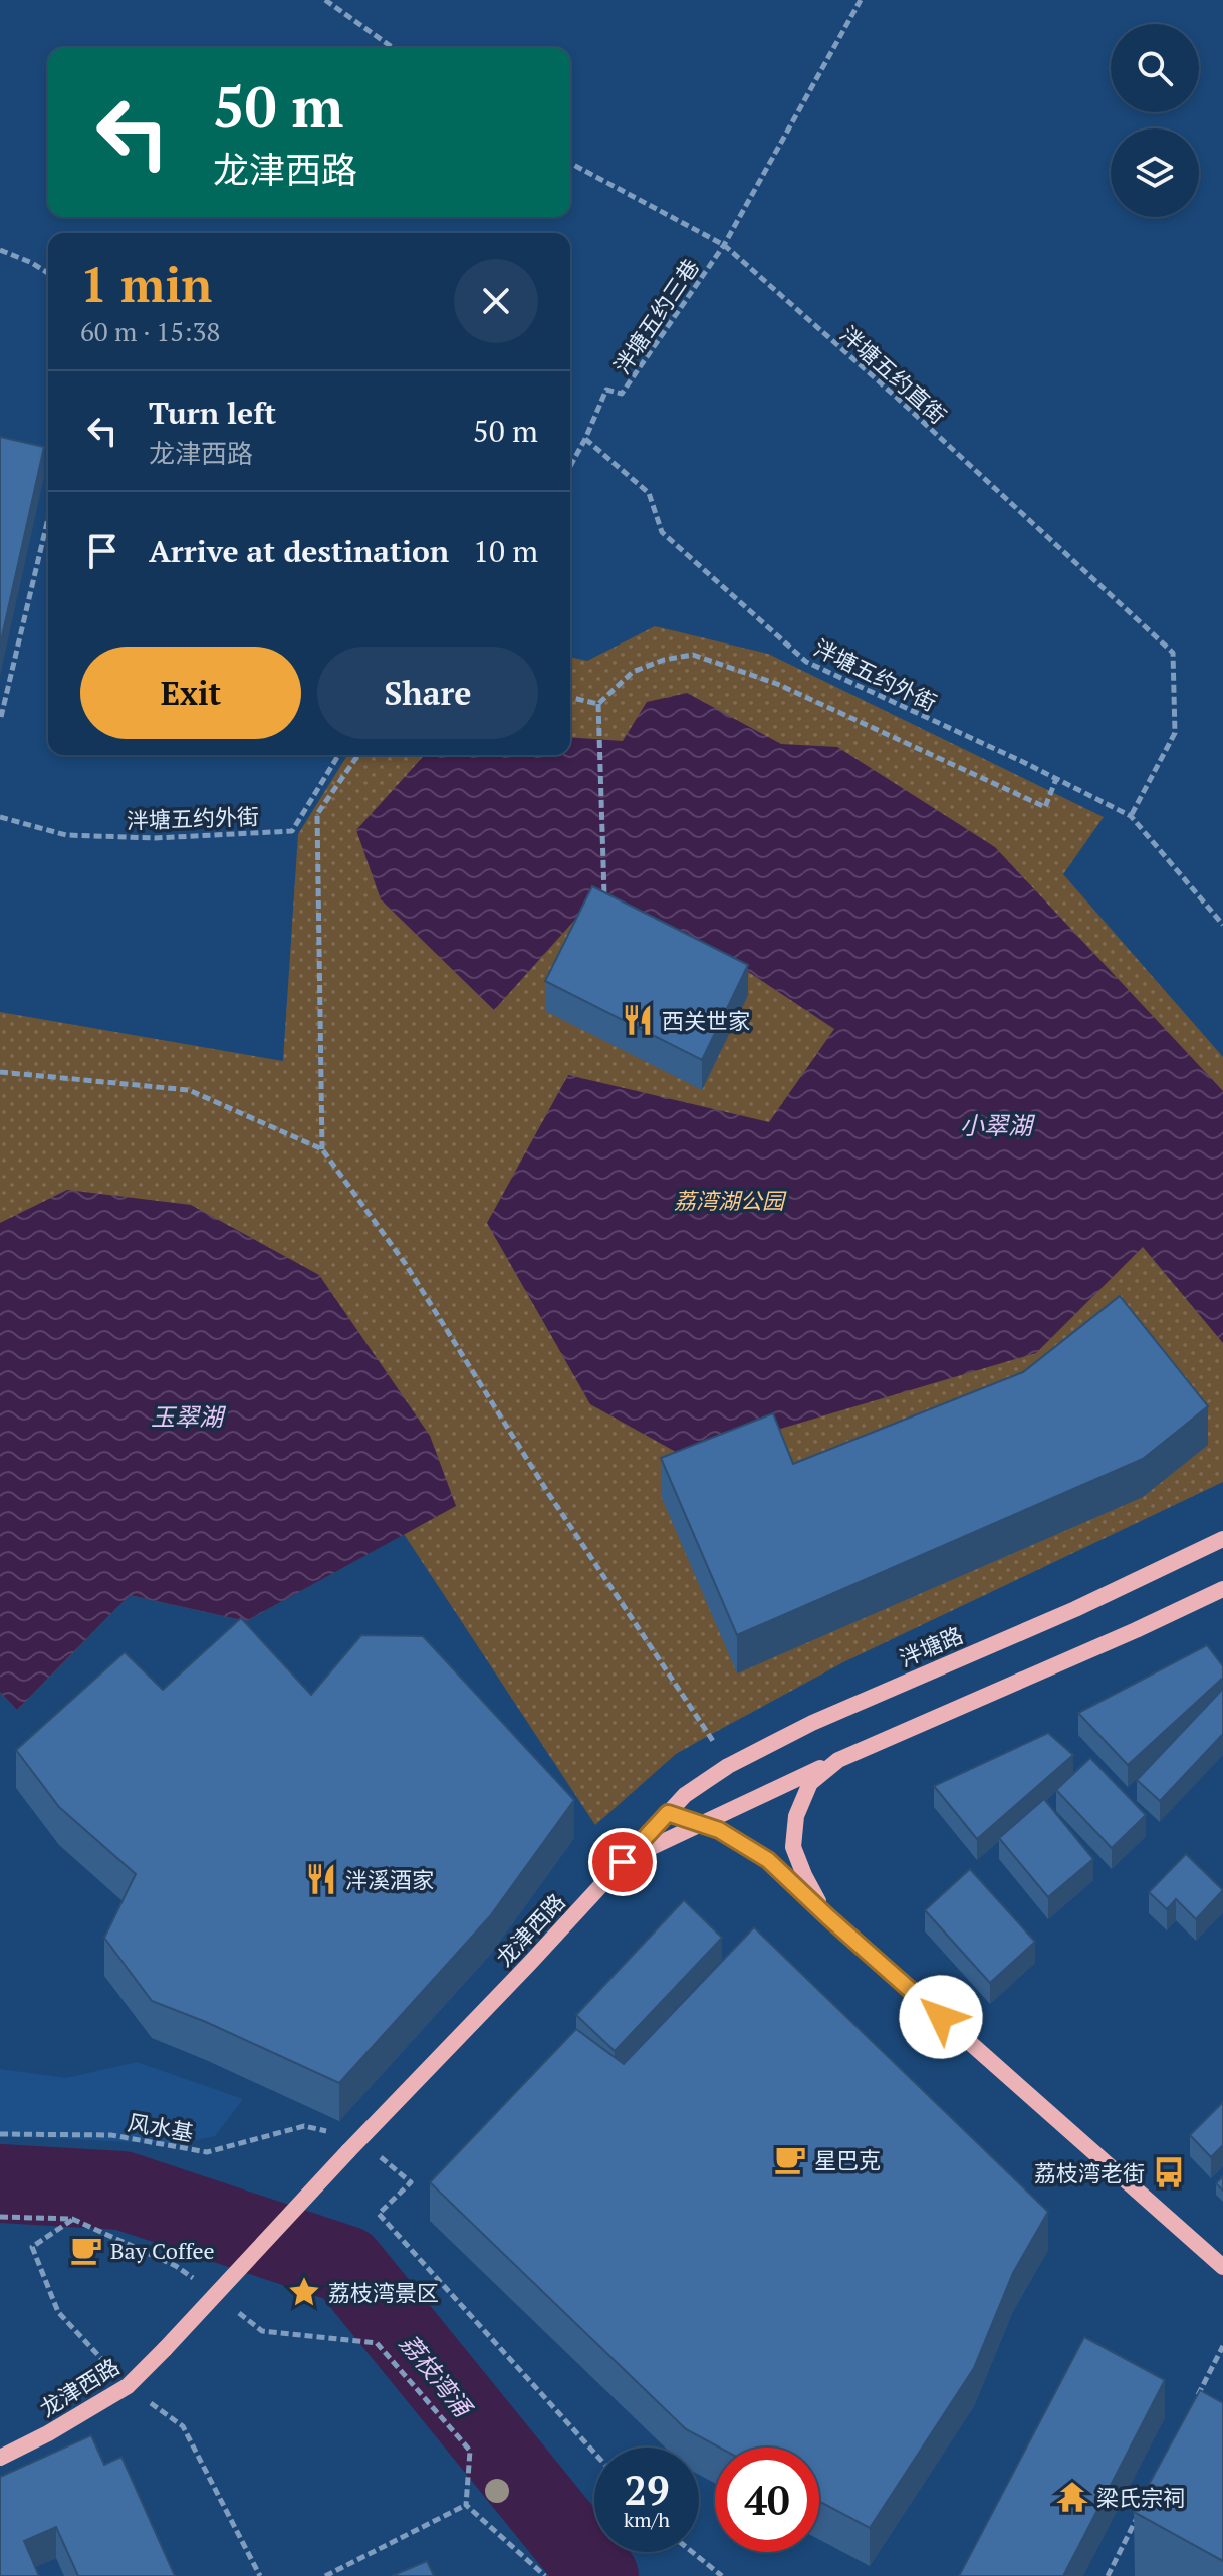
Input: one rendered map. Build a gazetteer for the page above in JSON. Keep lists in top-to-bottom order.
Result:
{
  "streets": {
    "street": ["泮塘路", "龙津西路"],
    "path": [
      "泮塘五约三巷",
      "泮塘五约直街",
      "泮塘五约外街",
      "风水基"
    ]
  },
  "crossings": [
    ["泮塘五约三巷", "泮塘五约直街"],
    ["泮塘五约三巷", "泮塘五约外街"],
    ["泮塘五约直街", "泮塘五约外街"],
    ["泮塘路", "龙津西路"],
    ["龙津西路", "风水基"]
  ],
  "water": ["小翠湖", "玉翠湖", "荔枝湾涌"],
  "parks": ["荔湾湖公园"],
  "places": {
    "restaurant": ["西关世家", "泮溪酒家"],
    "cafe": ["星巴克", "Bay Coffee"],
    "bus stop": ["荔枝湾老街"],
    "place": ["荔枝湾景区"],
    "temple": ["梁氏宗祠"]
  },
  "page": {
    "turn": ["50 m", "龙津西路"],
    "heading": ["1 min", "60 m · 15:38"],
    "list": [
      {
        "name": "Turn left",
        "note": "龙津西路",
        "value": "50 m"
      },
      {
        "name": "Arrive at destination",
        "value": "10 m"
      }
    ],
    "buttons": ["Exit", "Share"],
    "speed": "29 km/h",
    "limit": "40"
  }
}
